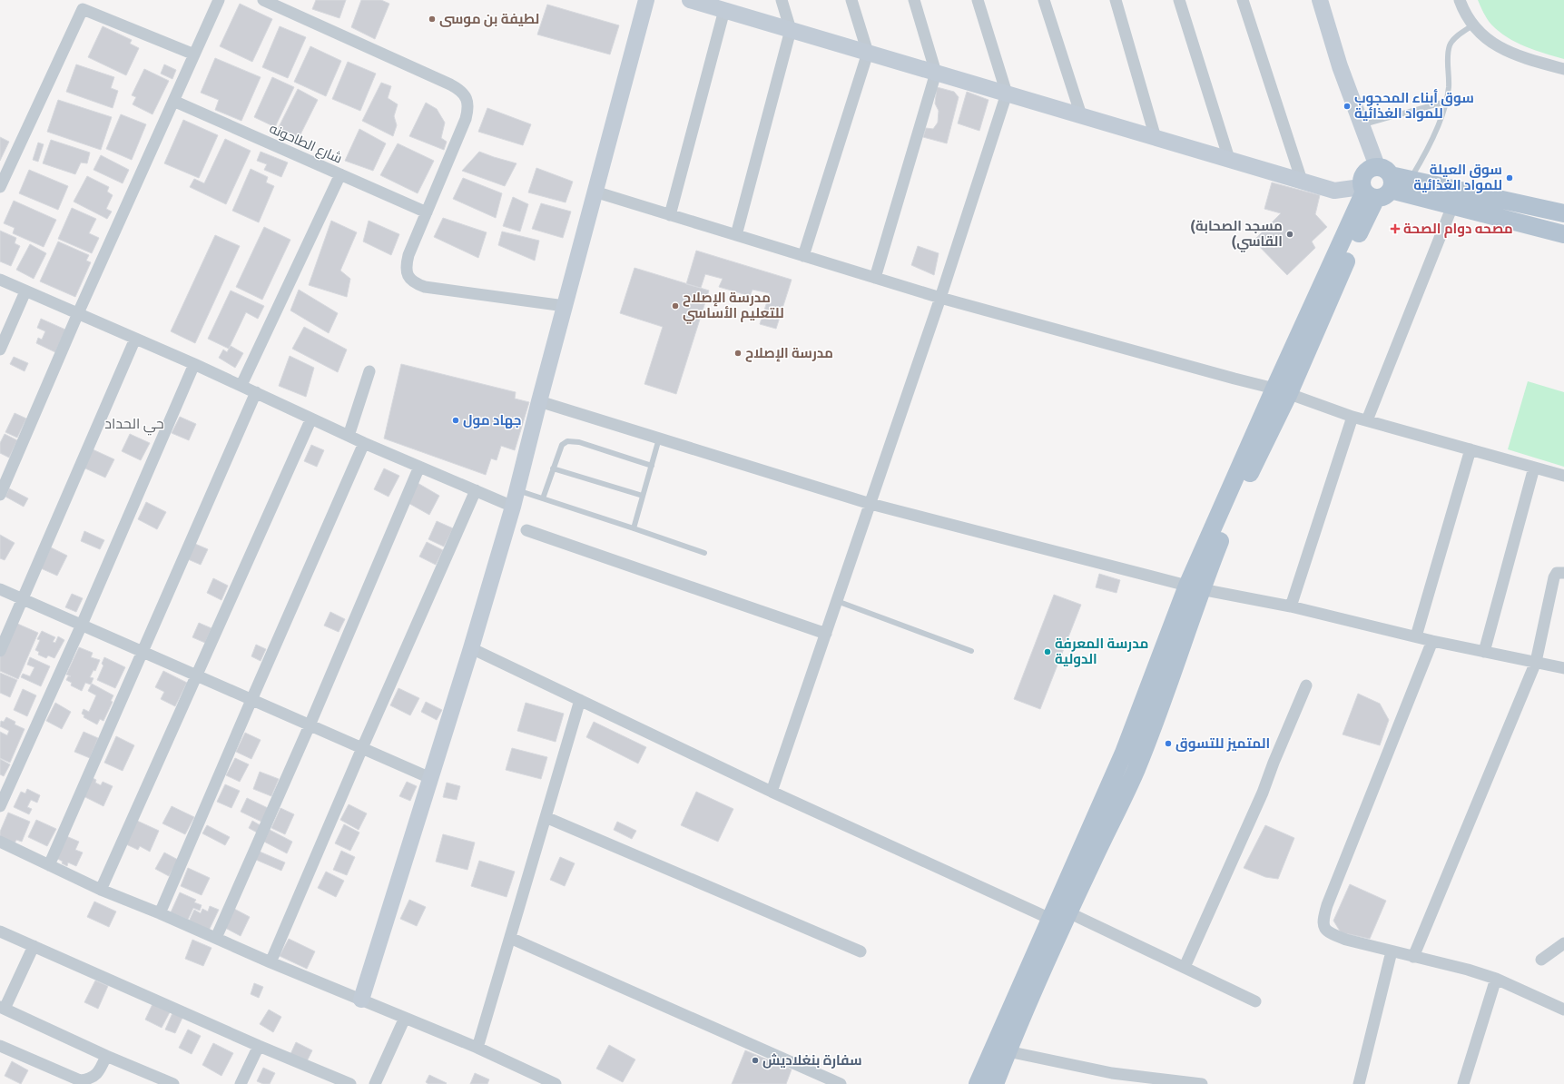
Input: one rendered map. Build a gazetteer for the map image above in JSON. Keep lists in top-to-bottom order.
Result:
{
  "streets": {
    "street": ["شارع الطاحونه"]
  },
  "districts": ["حي الحداد"],
  "places": {
    "other": [
      "لطيفة بن موسى",
      "سوق أبناء المحجوب للمواد الغذائية",
      "سوق العيلة للمواد الغذائية",
      "(مسجد الصحابة (القاسي",
      "مدرسة الإصلاح للتعليم الأساسي",
      "مدرسة الإصلاح",
      "جهاد مول",
      "مدرسة المعرفة الدولية",
      "المتميز للتسوق",
      "سفارة بنغلاديش"
    ],
    "health": ["مصحه دوام الصحة"]
  }
}
